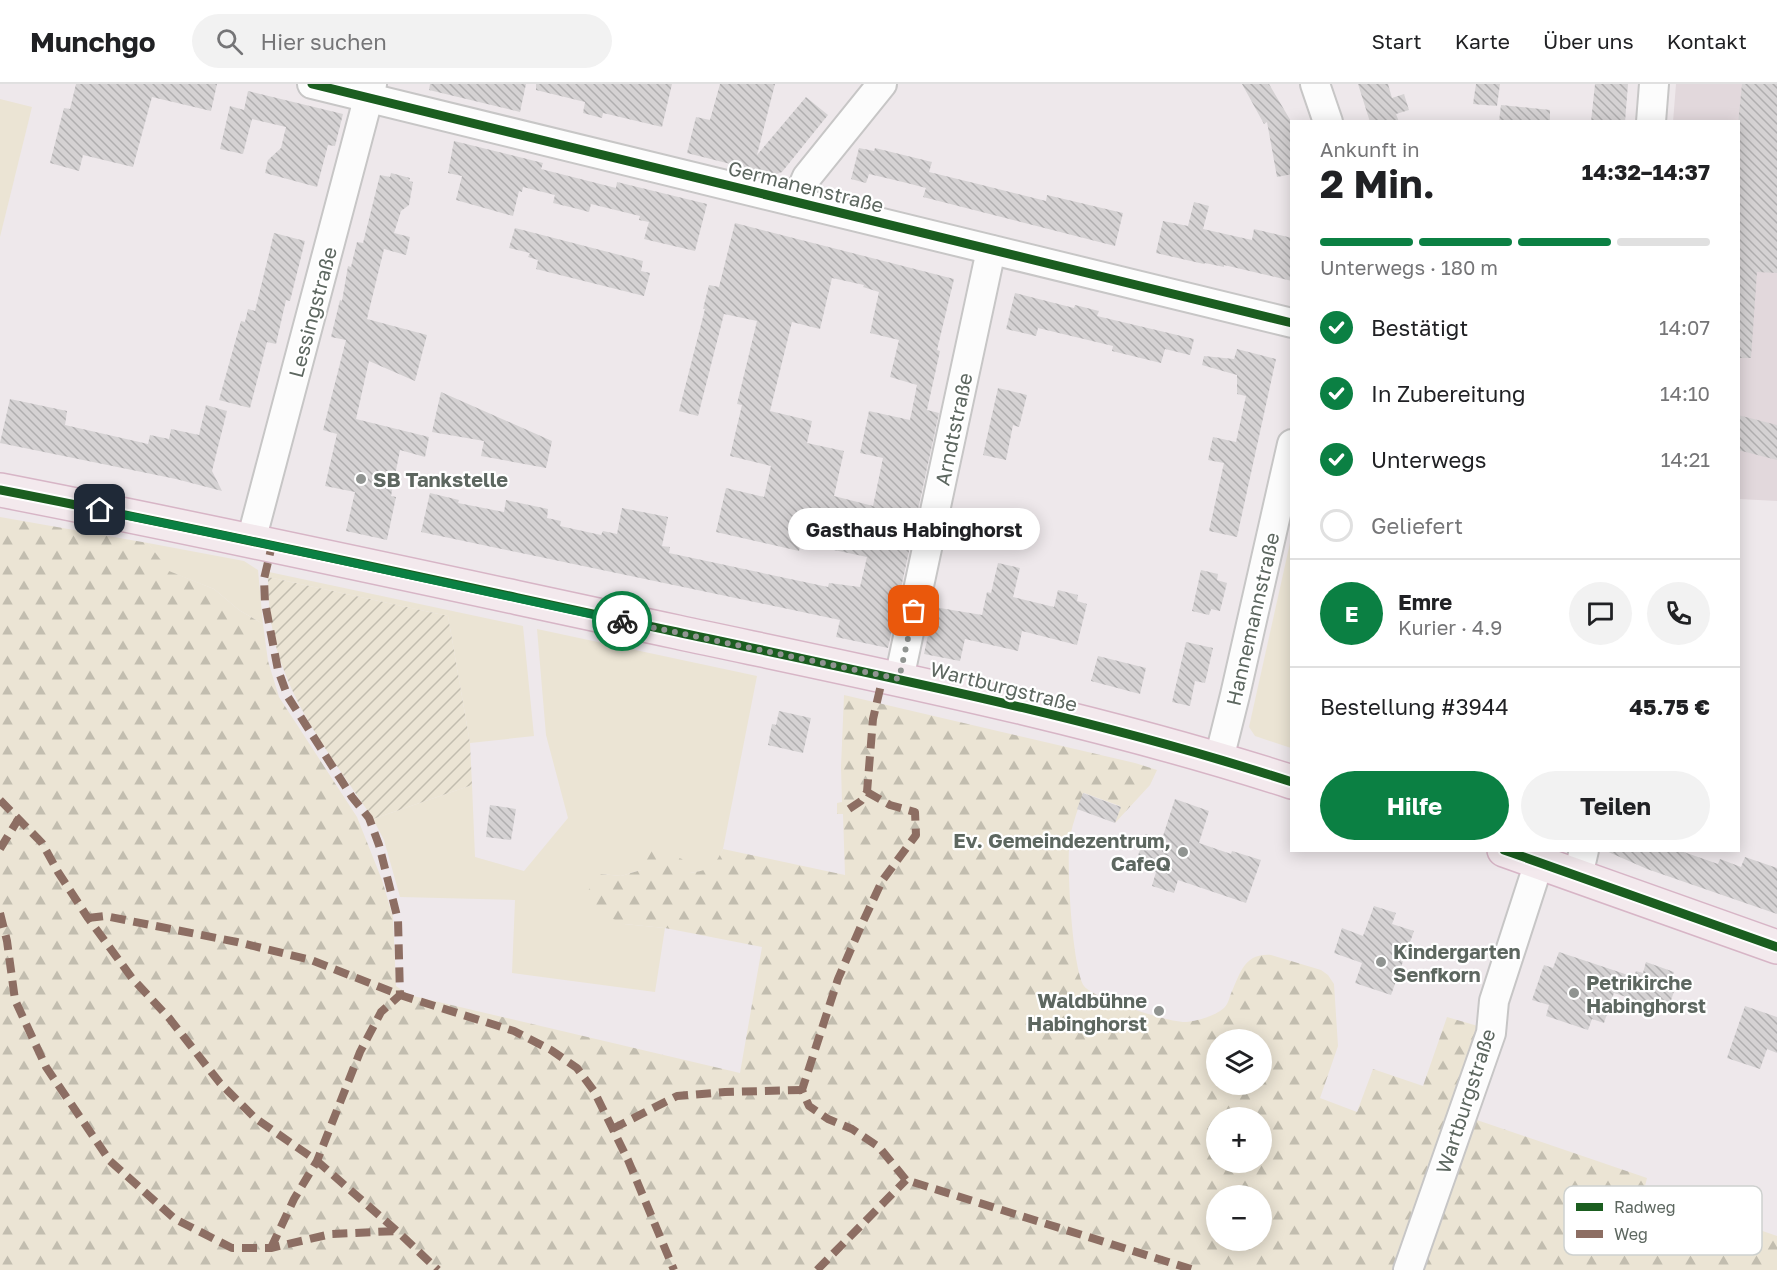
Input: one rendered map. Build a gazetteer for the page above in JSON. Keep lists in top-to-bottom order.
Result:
{
  "streets": {
    "main road": ["Wartburgstraße"],
    "street": [
      "Germanenstraße",
      "Lessingstraße",
      "Arndtstraße",
      "Hannemannstraße"
    ]
  },
  "crossings": [
    ["Germanenstraße", "Lessingstraße"],
    ["Germanenstraße", "Arndtstraße"],
    ["Lessingstraße", "Wartburgstraße"],
    ["Arndtstraße", "Wartburgstraße"],
    ["Hannemannstraße", "Wartburgstraße"]
  ],
  "places": [
    "SB Tankstelle",
    "Gasthaus Habinghorst",
    "Ev. Gemeindezentrum, CafeQ",
    "Kindergarten Senfkorn",
    "Petrikirche Habinghorst",
    "Waldbühne Habinghorst"
  ],
  "legend": ["Radweg", "Weg"],
  "page": {
    "header": "Munchgo",
    "search": "Hier suchen",
    "nav": [
      "Start",
      "Karte",
      "Über uns",
      "Kontakt"
    ],
    "heading": ["2 Min.", "Ankunft in", "14:32–14:37"],
    "panel": [
      "Emre",
      "Kurier · 4.9",
      "Bestellung #3944",
      "45.75 €"
    ],
    "bar": "Unterwegs · 180 m",
    "list": [
      ["Bestätigt", "14:07"],
      ["In Zubereitung", "14:10"],
      ["Unterwegs", "14:21"],
      "Geliefert"
    ],
    "bubble": "Gasthaus Habinghorst",
    "round": "E",
    "buttons": ["Hilfe", "Teilen"],
    "map_buttons": ["+", "−"]
  }
}
